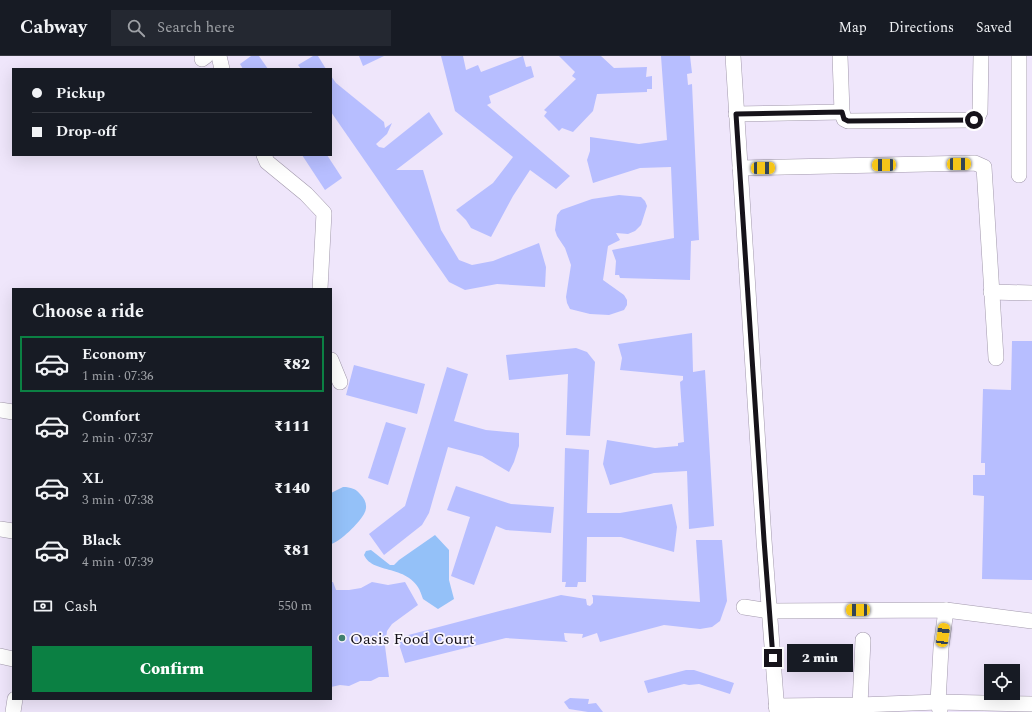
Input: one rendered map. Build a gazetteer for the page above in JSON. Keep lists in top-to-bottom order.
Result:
{
  "places": ["Oasis Food Court"],
  "page": {
    "header": "Cabway",
    "search": "Search here",
    "nav": ["Map", "Directions", "Saved"],
    "banner": ["Pickup", "Drop-off"],
    "heading": "Choose a ride",
    "list": [
      {
        "name": "Economy",
        "note": "1 min · 07:36",
        "value": "₹82"
      },
      {
        "name": "Comfort",
        "note": "2 min · 07:37",
        "value": "₹111"
      },
      {
        "name": "XL",
        "note": "3 min · 07:38",
        "value": "₹140"
      },
      {
        "name": "Black",
        "note": "4 min · 07:39",
        "value": "₹81"
      }
    ],
    "pay": ["Cash", "550 m"],
    "buttons": "Confirm",
    "bubble": "2 min"
  }
}
